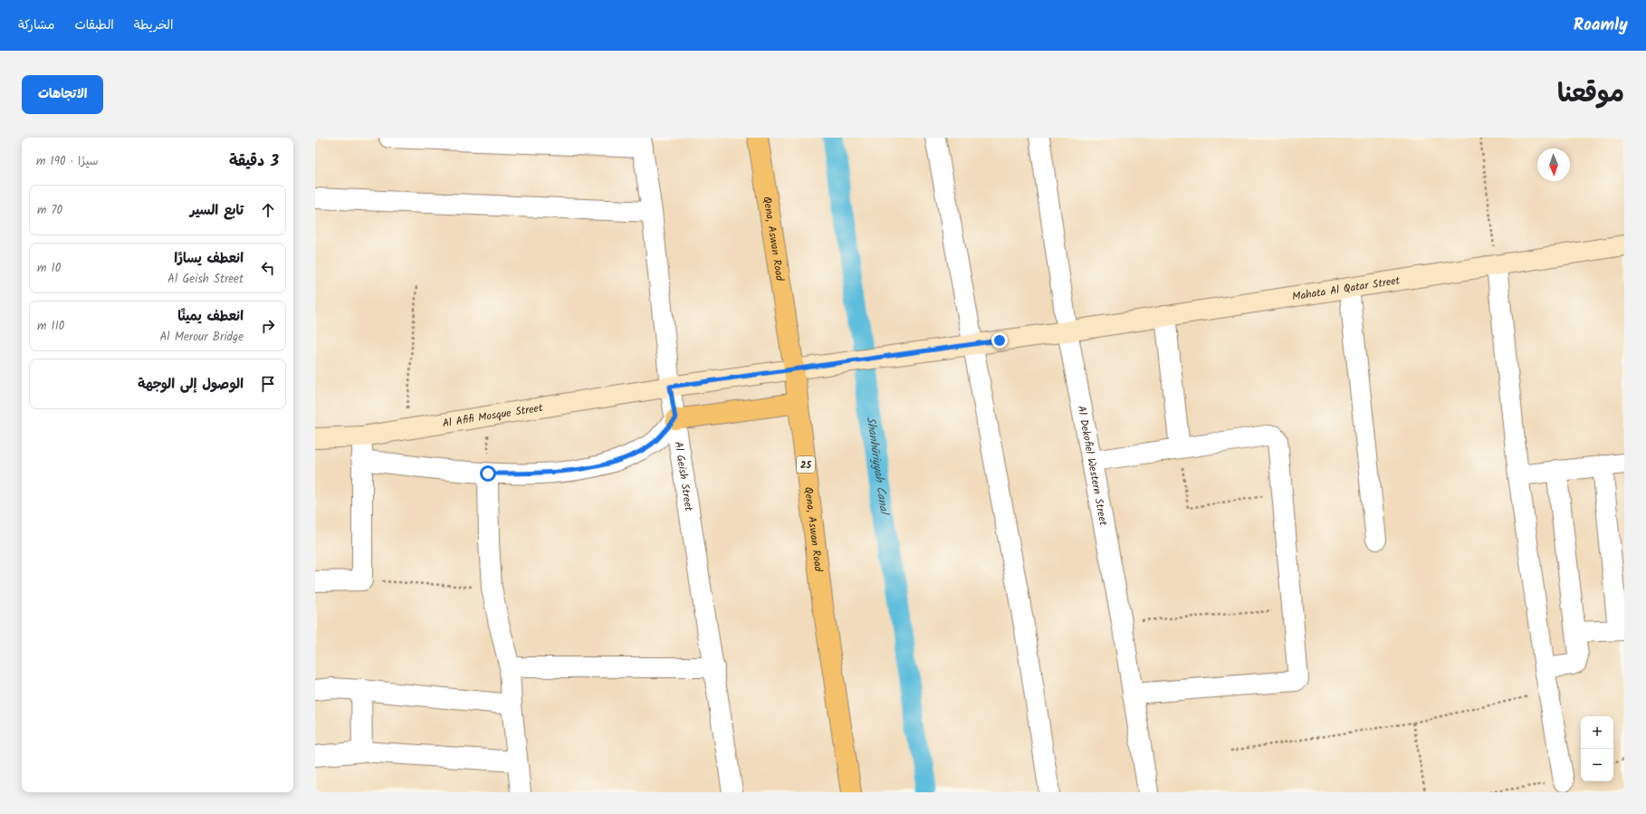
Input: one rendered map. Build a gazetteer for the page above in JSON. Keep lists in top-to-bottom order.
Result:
{
  "streets": {
    "highway": ["Qena, Aswan Road", "25"],
    "street": [
      "Mahata Al Qatar Street",
      "Al Afifi Mosque Street",
      "Al Dekofiel Western Street",
      "Al Geish Street"
    ]
  },
  "crossings": [
    ["Qena, Aswan Road", "Al Afifi Mosque Street"],
    ["Mahata Al Qatar Street", "Al Afifi Mosque Street"],
    ["Mahata Al Qatar Street", "Al Dekofiel Western Street"],
    ["Al Afifi Mosque Street", "Al Geish Street"]
  ],
  "water": ["Shanhūriyyah Canal"],
  "north": "bottom",
  "page": {
    "header": "Roamly",
    "nav": ["الخريطة", "الطبقات", "مشاركة"],
    "title": "موقعنا",
    "buttons": "الاتجاهات",
    "heading": ["3 دقيقة", "سيرًا · 190 m"],
    "list": [
      ["تابع السير", "70 m"],
      ["انعطف يسارًا", "Al Geish Street", "10 m"],
      ["انعطف يمينًا", "Al Merour Bridge", "110 m"],
      "الوصول إلى الوجهة"
    ],
    "map_buttons": ["+", "−"]
  }
}
